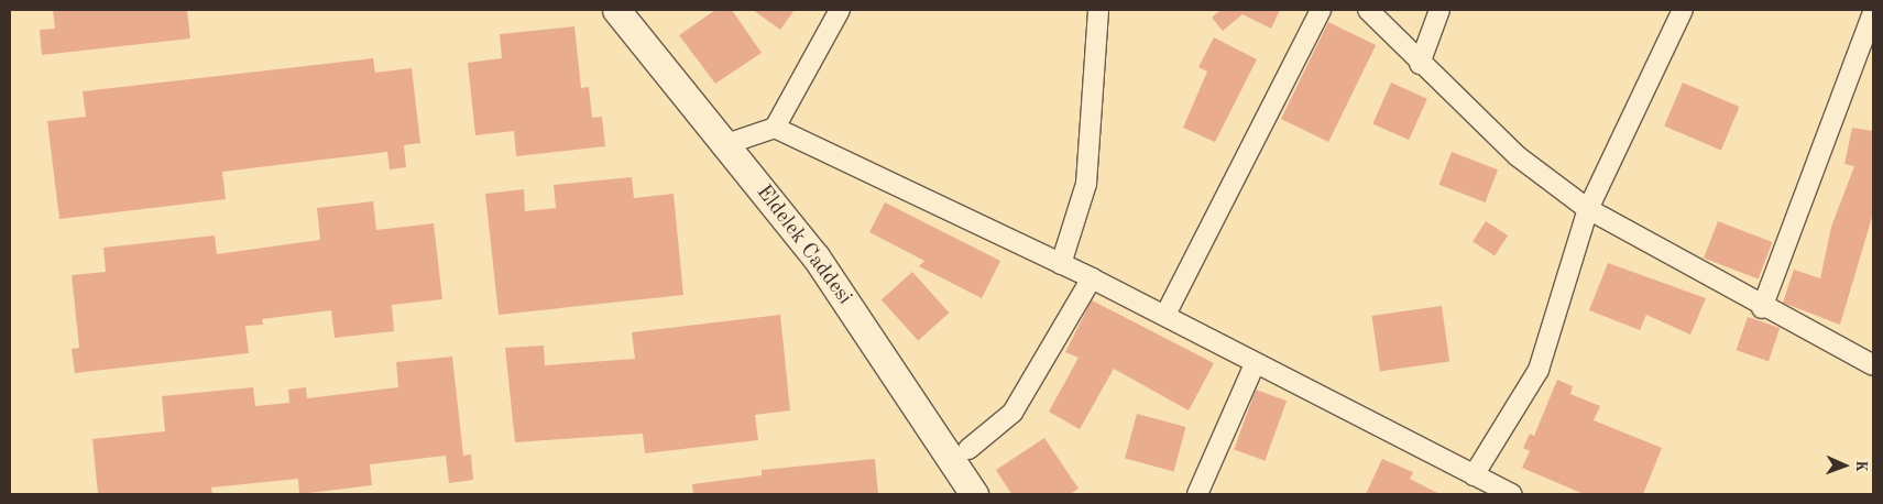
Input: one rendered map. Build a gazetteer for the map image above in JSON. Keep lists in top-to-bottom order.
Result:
{
  "streets": {
    "street": ["Eldelek Caddesi"]
  },
  "north": "right"
}
